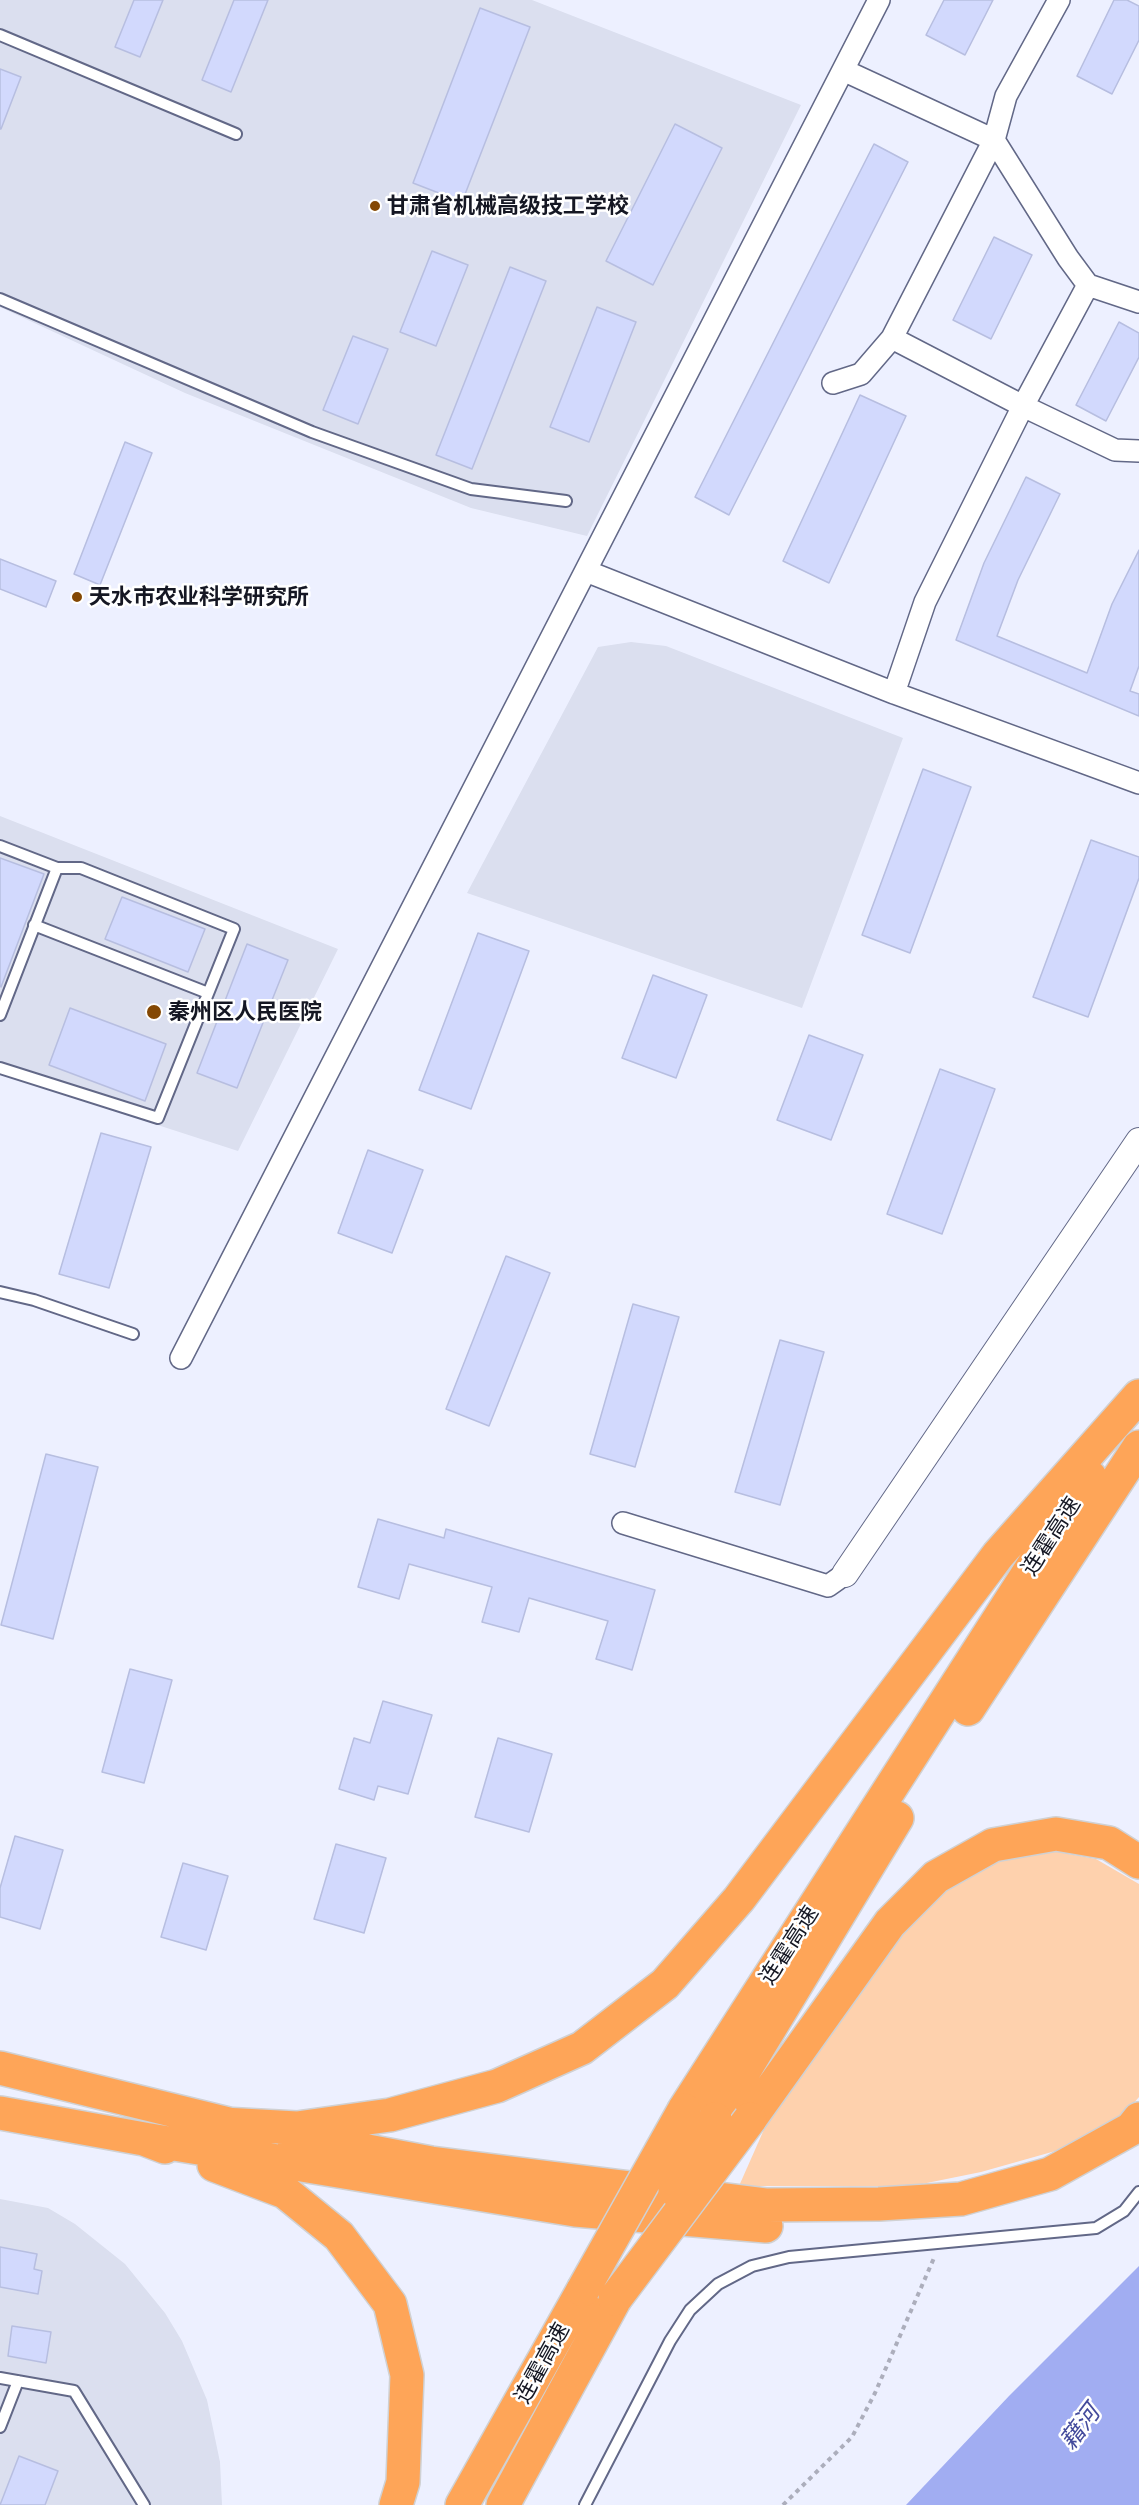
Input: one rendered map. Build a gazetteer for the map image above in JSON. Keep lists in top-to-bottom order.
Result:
{
  "streets": {
    "highway": ["连霍高速"]
  },
  "water": ["藉河"],
  "places": ["甘肃省机械高级技工学校", "天水市农业科学研究所", "秦州区人民医院"]
}
